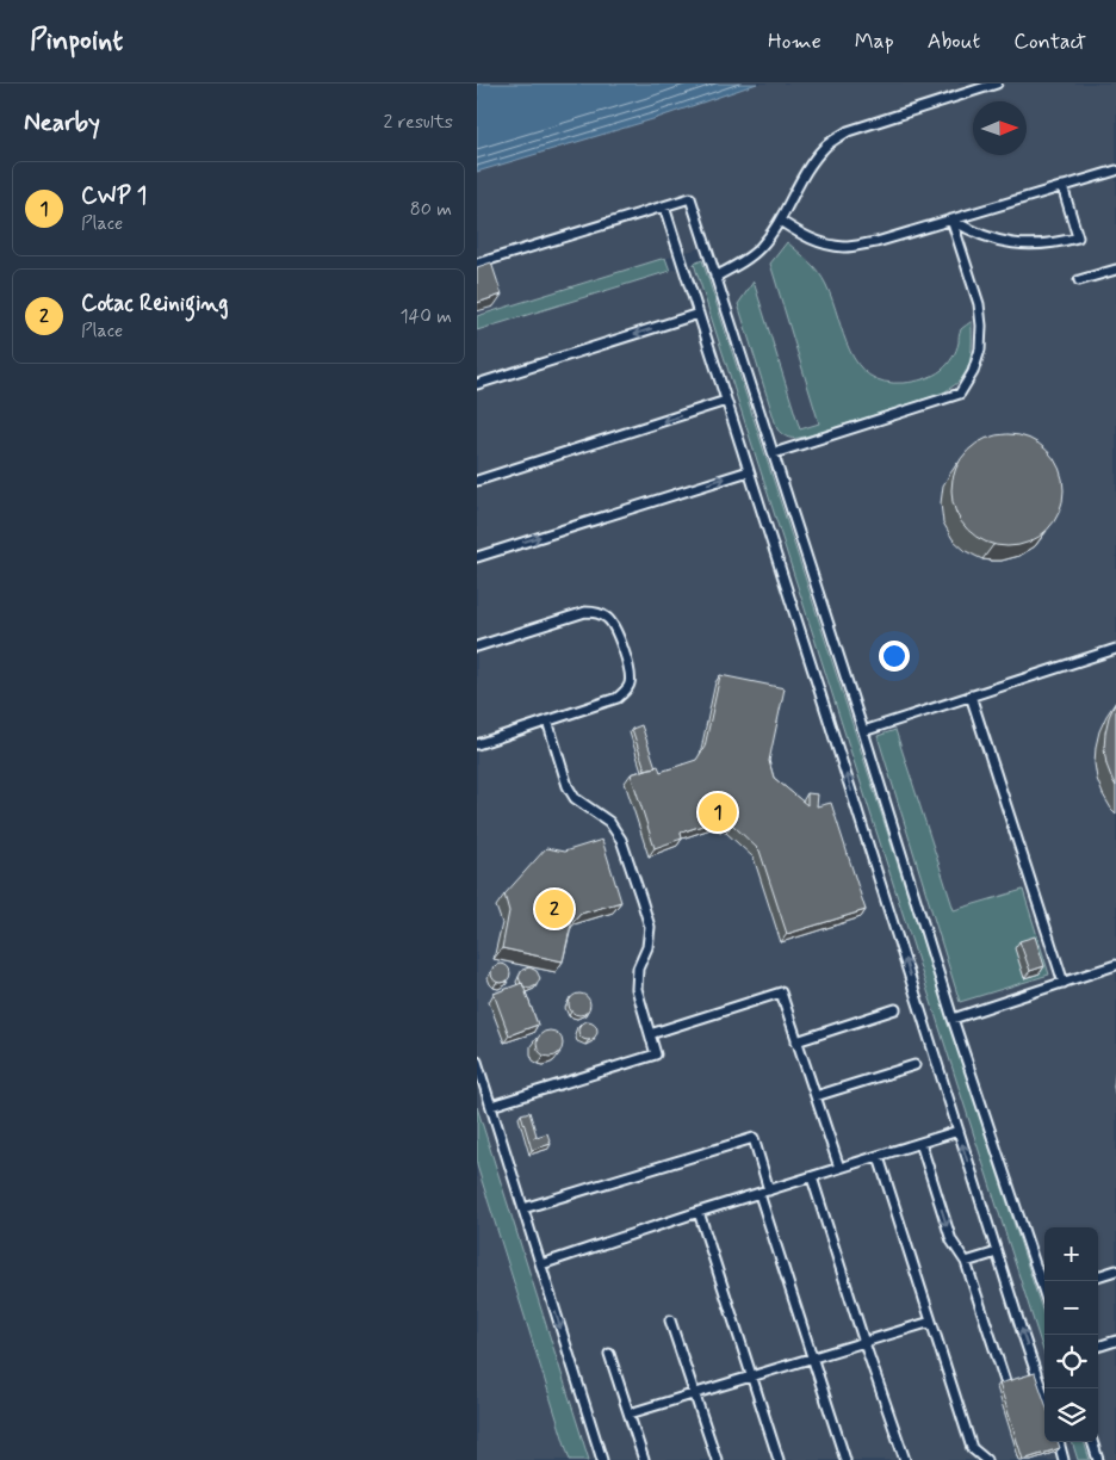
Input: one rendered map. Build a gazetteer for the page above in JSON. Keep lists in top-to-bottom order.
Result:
{
  "north": "right",
  "page": {
    "header": "Pinpoint",
    "nav": [
      "Home",
      "Map",
      "About",
      "Contact"
    ],
    "heading": ["Nearby", "2 results"],
    "list": [
      {
        "mark": "1",
        "name": "CWP 1",
        "note": "Place",
        "value": "80 m"
      },
      {
        "mark": "2",
        "name": "Cotac Reiniging",
        "note": "Place",
        "value": "140 m"
      }
    ],
    "pins": ["1", "2"],
    "map_buttons": ["+", "−"]
  }
}
